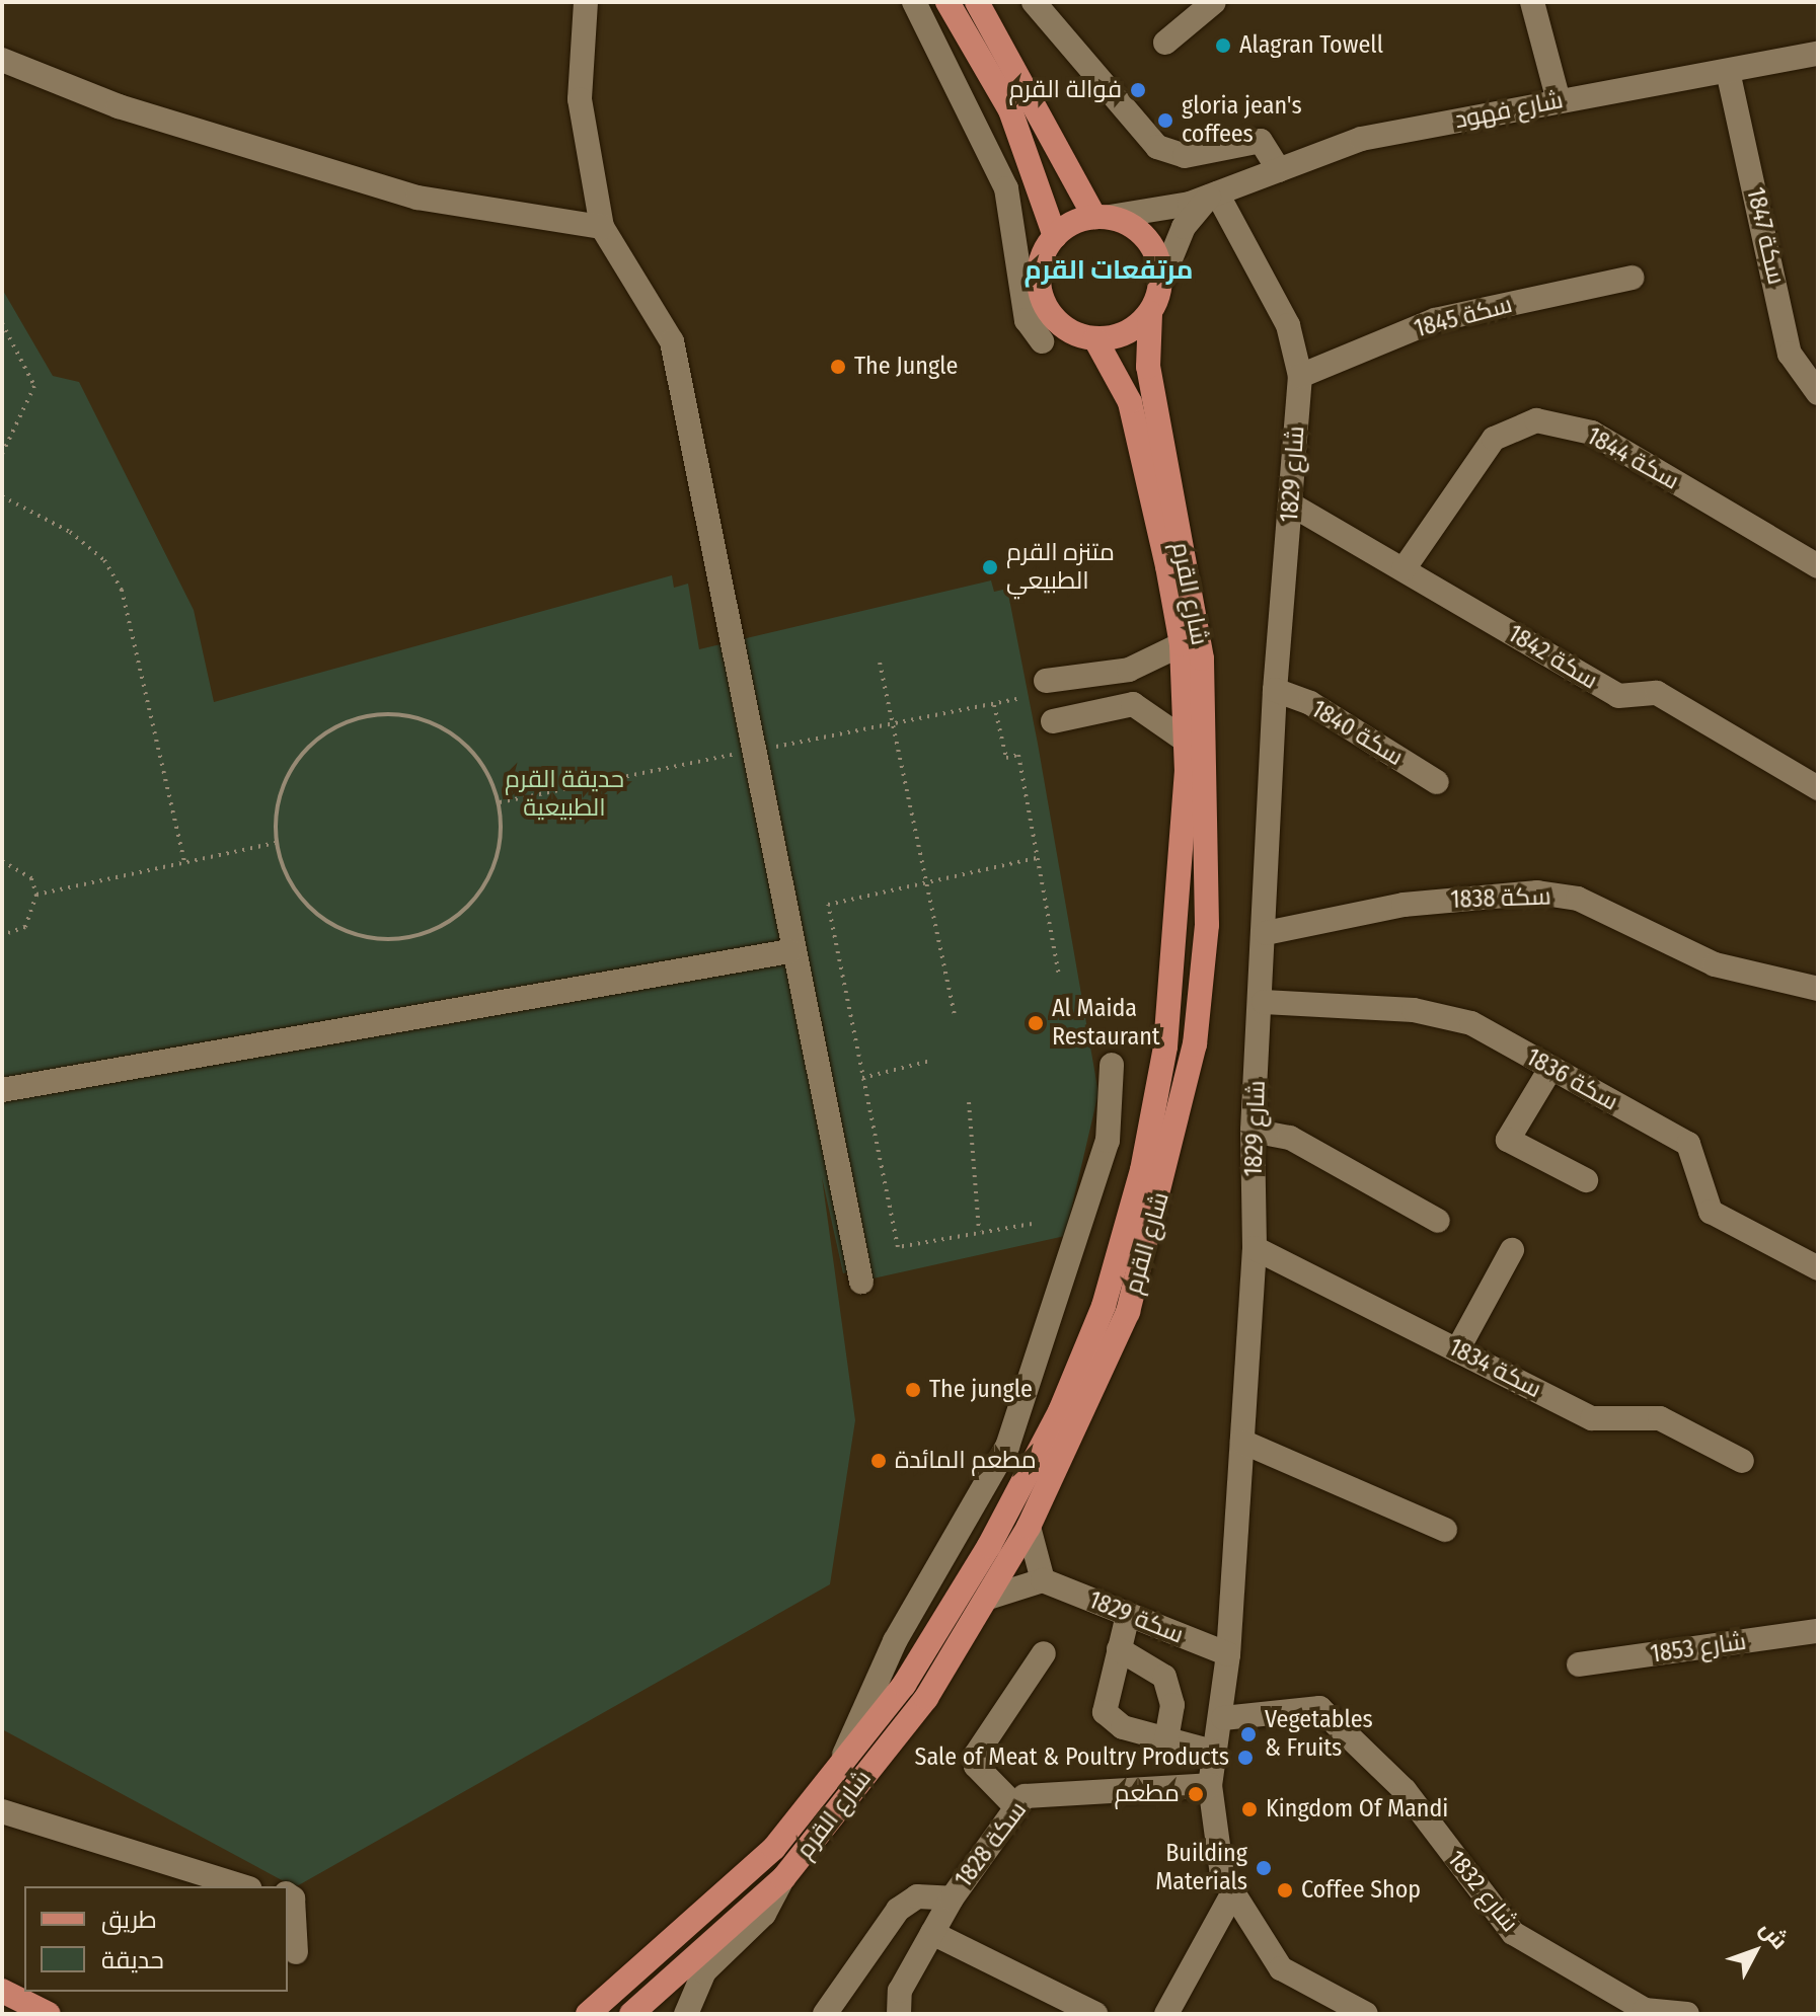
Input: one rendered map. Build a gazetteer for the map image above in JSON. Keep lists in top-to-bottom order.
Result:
{
  "streets": {
    "main road": ["شارع القرم"],
    "street": [
      "شارع فهود",
      "سكة 1847",
      "1845 سكة",
      "سكة 1844",
      "1829 شارع",
      "سكة 1842",
      "سكة 1840",
      "1838 سكة",
      "سكة 1836",
      "سكة 1834",
      "سكة 1829",
      "شارع 1853",
      "سكة 1828",
      "1832 شارع"
    ]
  },
  "crossings": [
    ["شارع فهود", "سكة 1847"],
    ["شارع فهود", "1829 شارع"],
    ["شارع فهود", "شارع القرم"],
    ["1845 سكة", "1829 شارع"],
    ["سكة 1844", "سكة 1842"],
    ["1829 شارع", "سكة 1842"],
    ["1829 شارع", "سكة 1840"],
    ["1829 شارع", "1838 سكة"],
    ["1829 شارع", "سكة 1836"],
    ["1829 شارع", "سكة 1834"],
    ["1829 شارع", "سكة 1829"],
    ["1829 شارع", "سكة 1828"],
    ["1829 شارع", "1832 شارع"]
  ],
  "districts": ["مرتفعات القرم"],
  "parks": ["حديقة القرم الطبيعية"],
  "places": [
    "Alagran Towell",
    "فوالة القرم",
    "gloria jean's coffees",
    "The Jungle",
    "متنزه القرم الطبيعي",
    "Al Maida Restaurant",
    "The jungle",
    "مطعم المائدة",
    "Vegetables & Fruits",
    "Sale of Meat & Poultry Products",
    "مطعم",
    "Kingdom Of Mandi",
    "Building Materials",
    "Coffee Shop"
  ],
  "legend": ["طريق", "حديقة"],
  "north": "top right"
}
